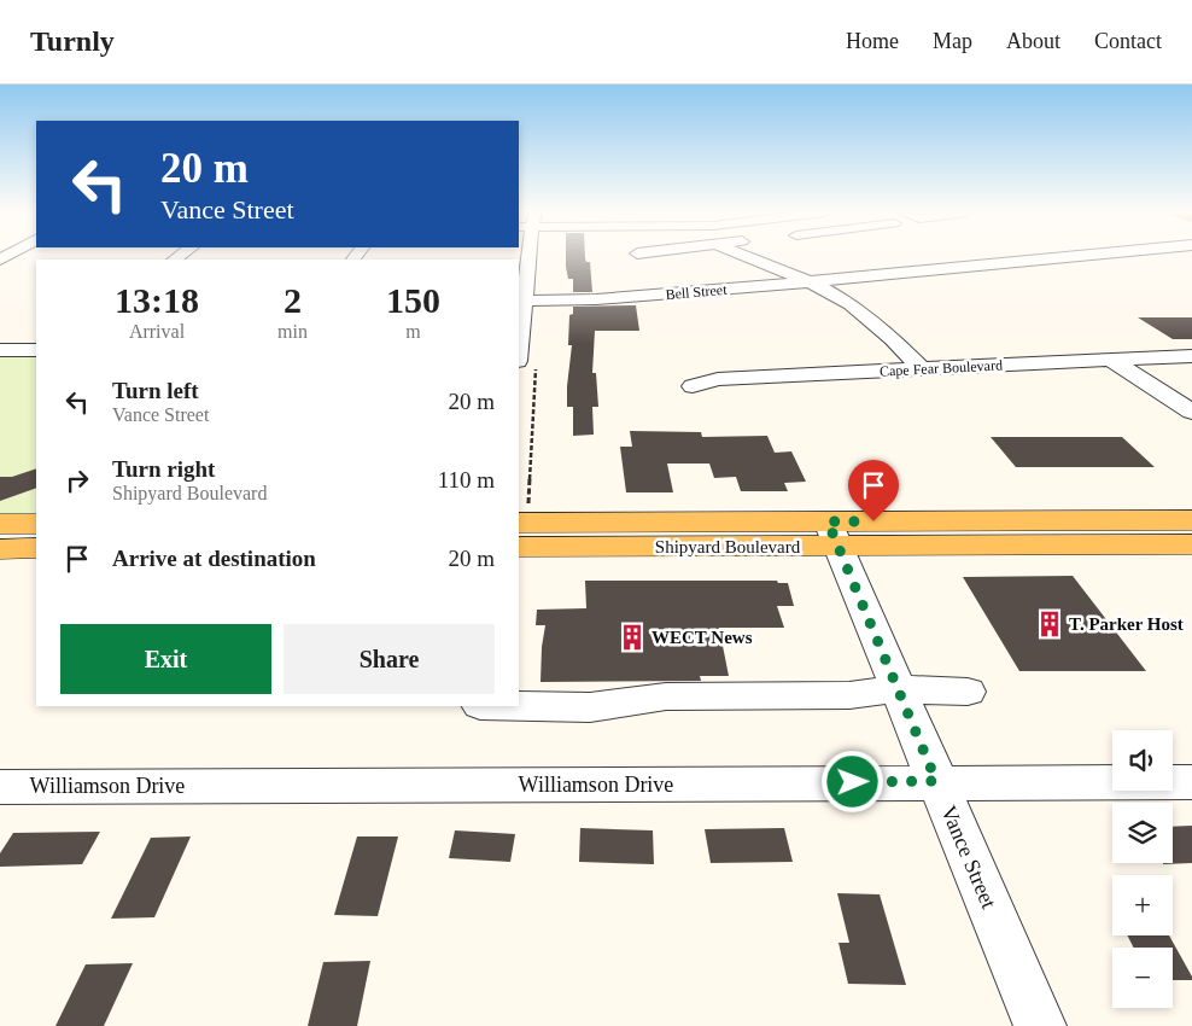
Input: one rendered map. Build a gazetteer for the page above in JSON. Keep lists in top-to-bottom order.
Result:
{
  "streets": {
    "main road": ["Shipyard Boulevard"],
    "street": [
      "Bell Street",
      "Cape Fear Boulevard",
      "Williamson Drive",
      "Vance Street"
    ]
  },
  "crossings": [
    ["Shipyard Boulevard", "Vance Street"],
    ["Williamson Drive", "Vance Street"]
  ],
  "places": {
    "building": ["T. Parker Host", "WECT News"]
  },
  "page": {
    "header": "Turnly",
    "nav": [
      "Home",
      "Map",
      "About",
      "Contact"
    ],
    "turn": ["20 m", "Vance Street"],
    "eta": [
      "13:18",
      "Arrival",
      "2",
      "min",
      "150",
      "m"
    ],
    "list": [
      {
        "name": "Turn left",
        "note": "Vance Street",
        "value": "20 m"
      },
      {
        "name": "Turn right",
        "note": "Shipyard Boulevard",
        "value": "110 m"
      },
      {
        "name": "Arrive at destination",
        "value": "20 m"
      }
    ],
    "buttons": ["Exit", "Share"],
    "map_buttons": ["+", "−"]
  }
}
